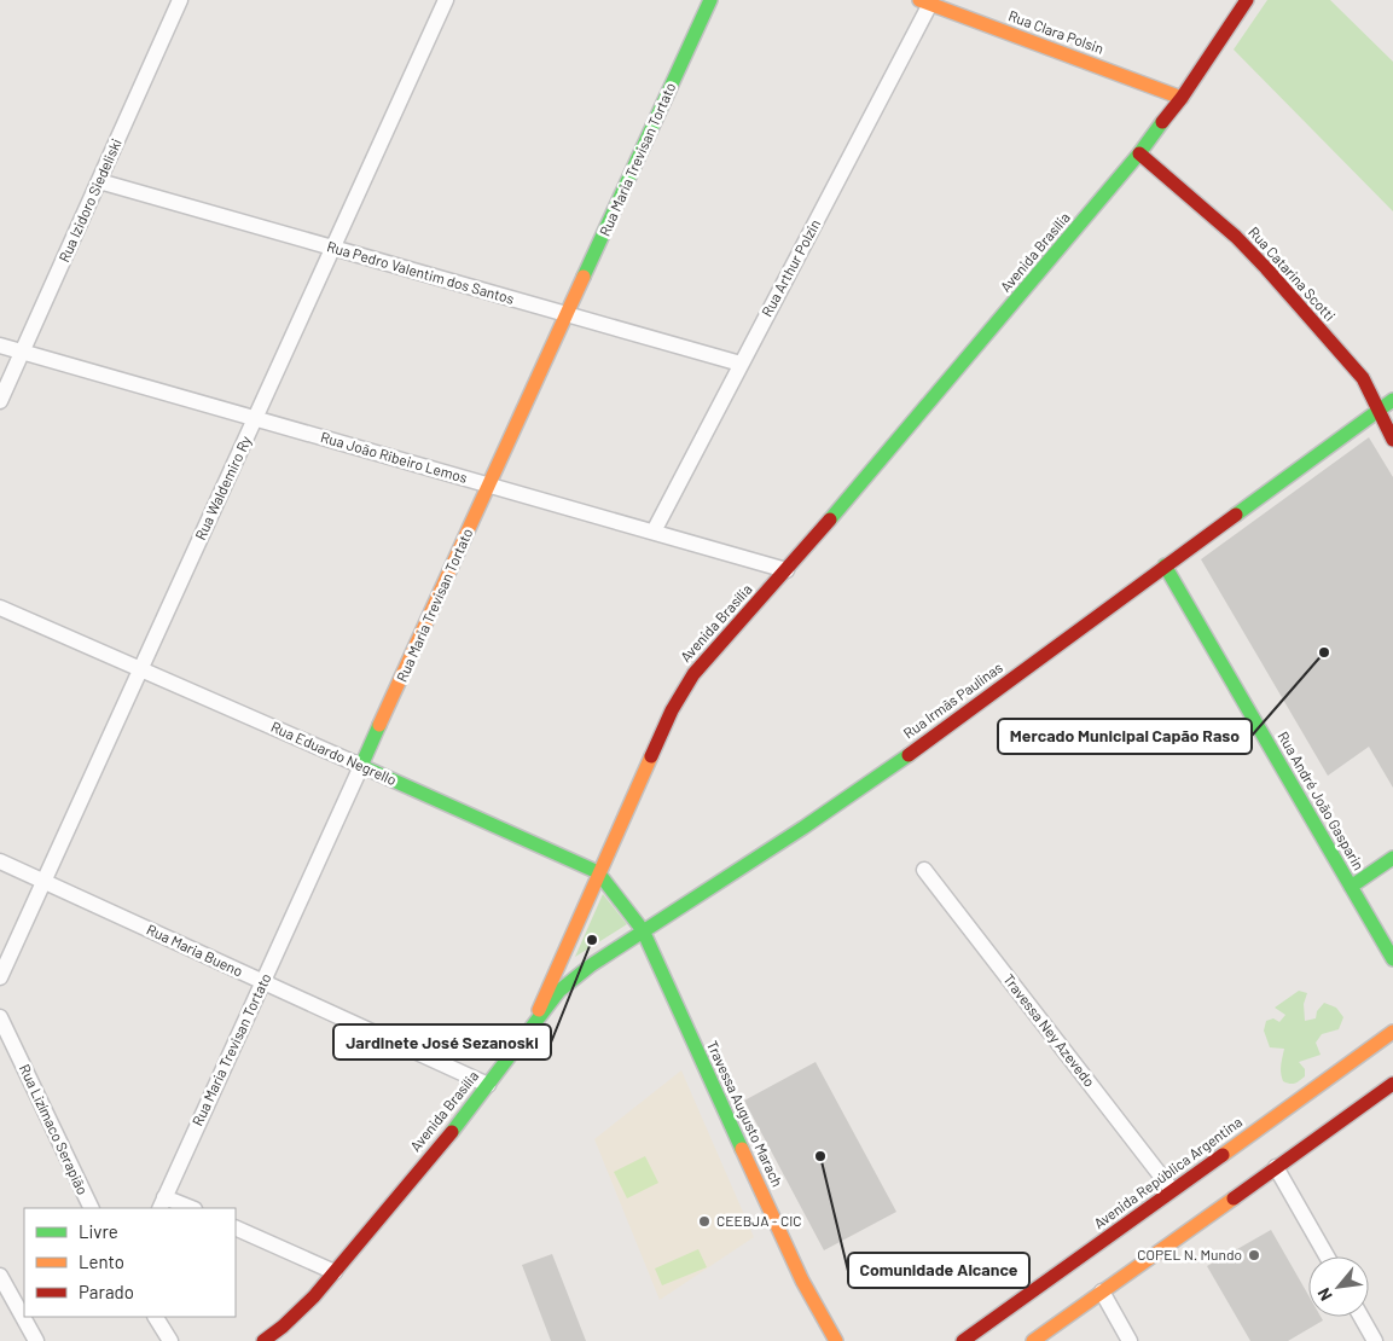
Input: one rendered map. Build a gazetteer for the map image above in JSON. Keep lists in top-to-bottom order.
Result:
{
  "streets": {
    "main road": [
      "Rua Clara Polsin",
      "Rua Maria Trevisan Tortato",
      "Avenida Brasília",
      "Rua Catarina Scotti",
      "Rua Irmãs Paulinas",
      "Rua Eduardo Negrello",
      "Rua André João Gasparin",
      "Travessa Augusto Marach",
      "Avenida República Argentina"
    ],
    "street": [
      "Rua Izidoro Siedeliski",
      "Rua Arthur Polzin",
      "Rua Pedro Valentim dos Santos",
      "Rua João Ribeiro Lemos",
      "Rua Waldemiro Ry",
      "Rua Maria Bueno",
      "Travessa Ney Azevedo",
      "Rua Lizímaco Serapião"
    ]
  },
  "crossings": [
    ["Rua Clara Polsin", "Avenida Brasília"],
    ["Rua Clara Polsin", "Rua Arthur Polzin"],
    ["Rua Maria Trevisan Tortato", "Rua Pedro Valentim dos Santos"],
    ["Rua Maria Trevisan Tortato", "Rua João Ribeiro Lemos"],
    ["Rua Maria Trevisan Tortato", "Rua Eduardo Negrello"],
    ["Rua Maria Trevisan Tortato", "Rua Maria Bueno"],
    ["Rua Izidoro Siedeliski", "Rua Pedro Valentim dos Santos"],
    ["Rua Izidoro Siedeliski", "Rua João Ribeiro Lemos"],
    ["Avenida Brasília", "Rua Catarina Scotti"],
    ["Avenida Brasília", "Rua João Ribeiro Lemos"],
    ["Avenida Brasília", "Rua Irmãs Paulinas"],
    ["Avenida Brasília", "Rua Eduardo Negrello"],
    ["Avenida Brasília", "Rua Maria Bueno"],
    ["Rua Arthur Polzin", "Rua Pedro Valentim dos Santos"],
    ["Rua Arthur Polzin", "Rua João Ribeiro Lemos"],
    ["Rua Pedro Valentim dos Santos", "Rua Waldemiro Ry"],
    ["Rua Catarina Scotti", "Rua Irmãs Paulinas"],
    ["Rua João Ribeiro Lemos", "Rua Waldemiro Ry"],
    ["Rua Waldemiro Ry", "Rua Eduardo Negrello"],
    ["Rua Waldemiro Ry", "Rua Maria Bueno"],
    ["Rua Irmãs Paulinas", "Rua Eduardo Negrello"],
    ["Rua Irmãs Paulinas", "Rua André João Gasparin"],
    ["Rua Irmãs Paulinas", "Travessa Augusto Marach"],
    ["Rua Eduardo Negrello", "Travessa Augusto Marach"],
    ["Travessa Ney Azevedo", "Avenida República Argentina"]
  ],
  "places": [
    "Mercado Municipal Capão Raso",
    "Jardinete José Sezanoski",
    "Comunidade Alcance",
    "CEEBJA - CIC",
    "COPEL N. Mundo"
  ],
  "legend": ["Livre", "Lento", "Parado"],
  "north": "bottom left"
}
